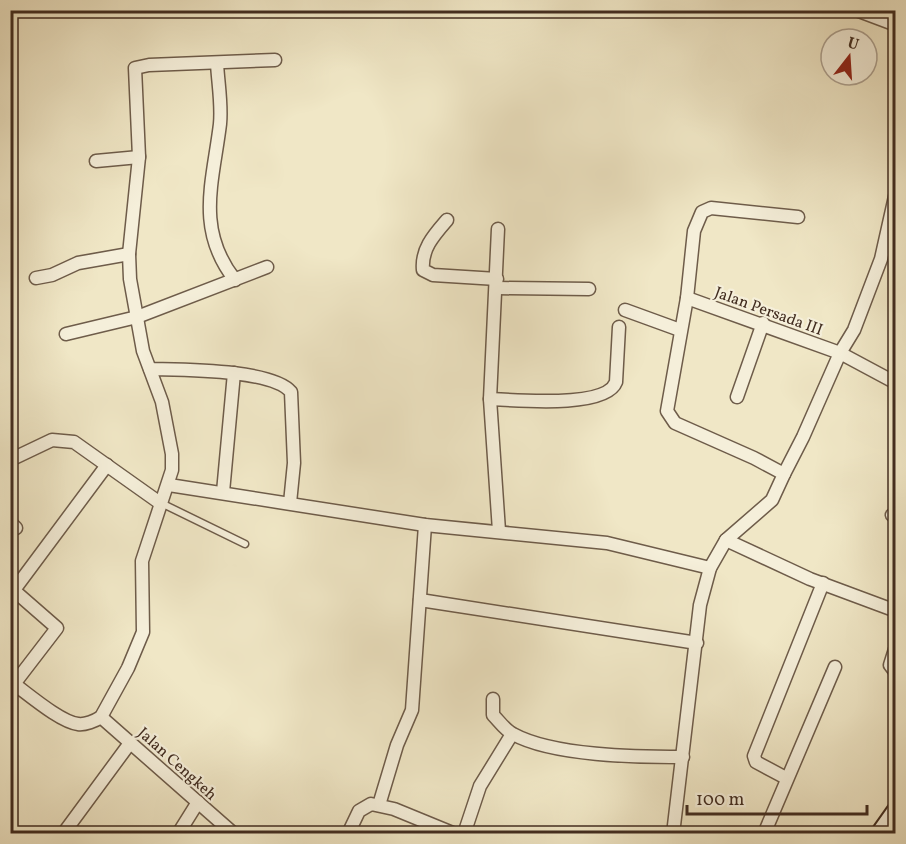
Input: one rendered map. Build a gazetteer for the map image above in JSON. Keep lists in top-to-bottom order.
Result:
{
  "streets": {
    "street": ["Jalan Persada III", "Jalan Cengkeh"]
  },
  "scale_bar": "100 m",
  "north": "top"
}
